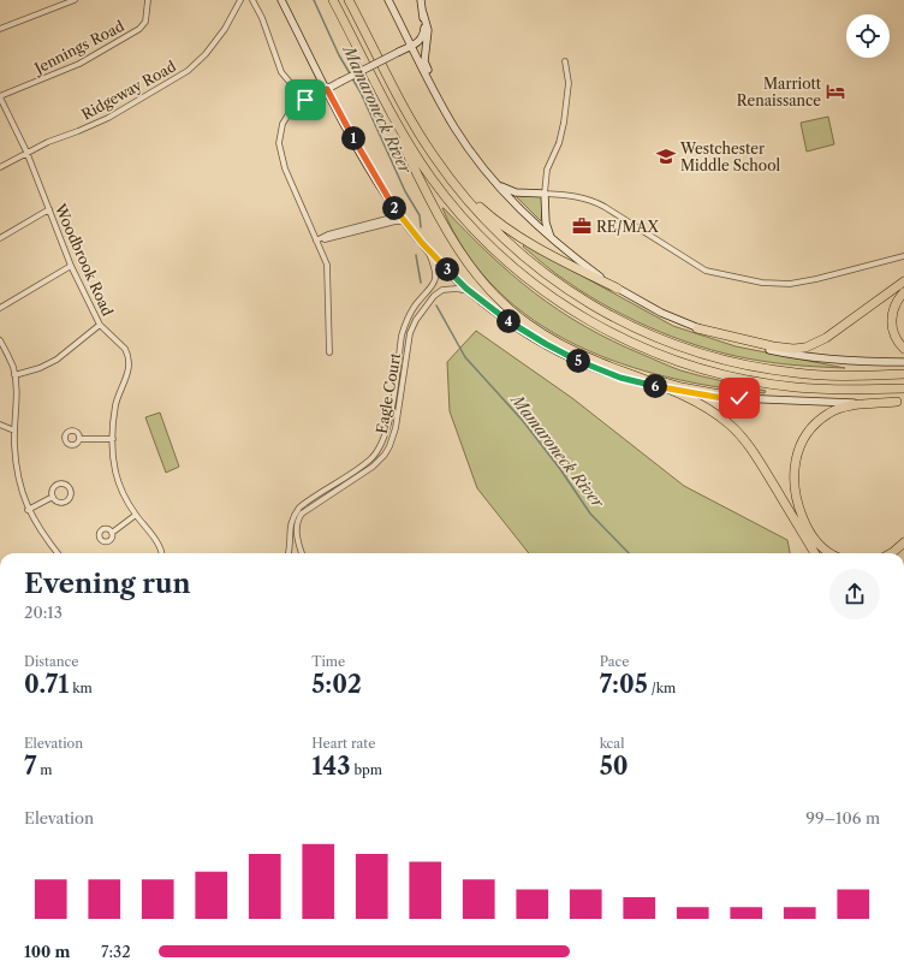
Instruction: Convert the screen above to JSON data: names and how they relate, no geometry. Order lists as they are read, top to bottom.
{
  "streets": {
    "street": [
      "Jennings Road",
      "Ridgeway Road",
      "Woodbrook Road",
      "Eagle Court"
    ]
  },
  "crossings": [
    ["Jennings Road", "Woodbrook Road"],
    ["Ridgeway Road", "Woodbrook Road"]
  ],
  "water": ["Mamaroneck River"],
  "places": {
    "hotel": ["Marriott Renaissance"],
    "school or university": ["Westchester Middle School"],
    "office": ["RE/MAX"]
  },
  "page": {
    "pins": [
      "1",
      "2",
      "3",
      "4",
      "5",
      "6"
    ],
    "heading": ["Evening run", "20:13"],
    "stats": [
      ["Distance", "0.71 km"],
      ["Time", "5:02"],
      ["Pace", "7:05 /km"],
      ["Elevation", "7 m"],
      ["Heart rate", "143 bpm"],
      ["kcal", "50"]
    ],
    "chart": ["Elevation", "99–106 m"],
    "list": [
      {
        "name": "100 m",
        "note": "7:32"
      }
    ]
  }
}
